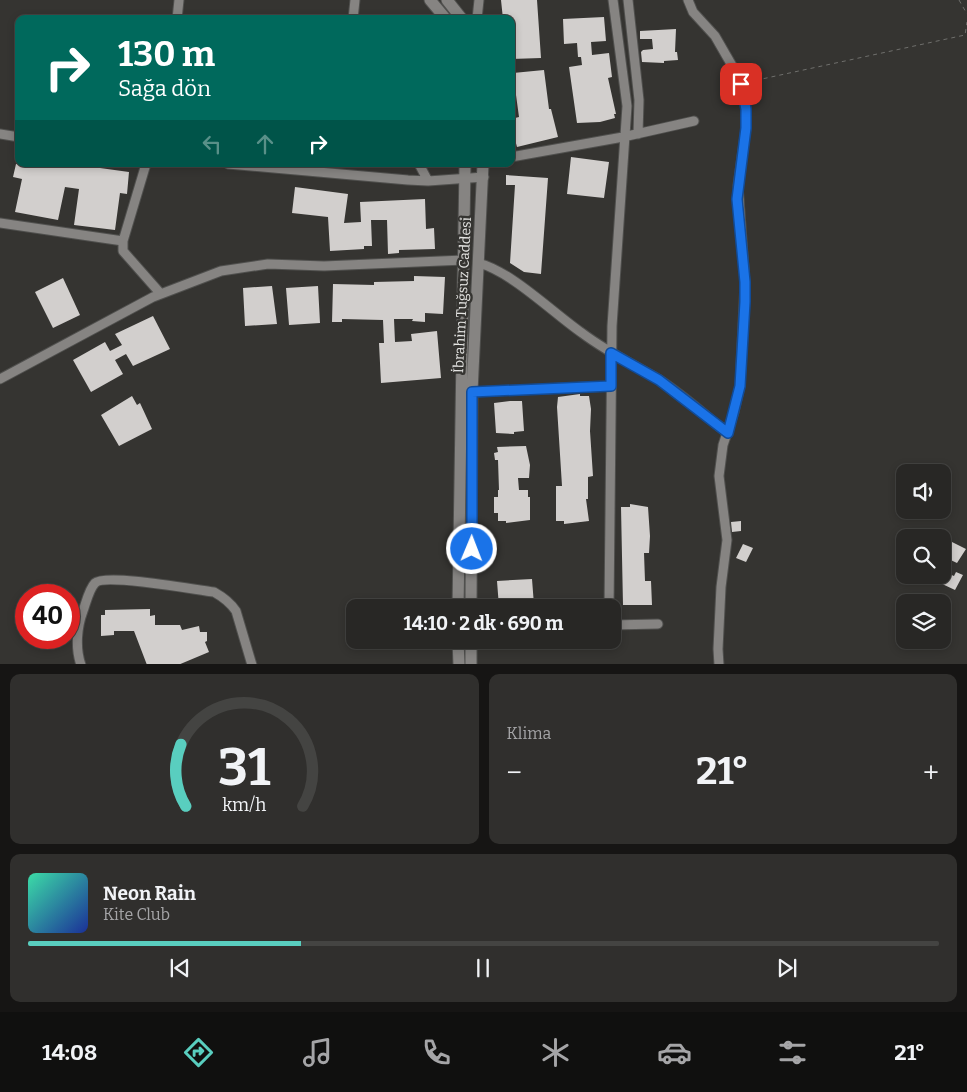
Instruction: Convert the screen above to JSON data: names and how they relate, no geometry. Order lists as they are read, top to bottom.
{
  "streets": {
    "street": ["İbrahim Tuğsuz Caddesi"]
  },
  "page": {
    "turn": ["130 m", "Sağa dön"],
    "limit": "40",
    "trip": "14:10 · 2 dk · 690 m",
    "tile": "Klima",
    "heat": ["−", "21°", "+"],
    "song": ["Neon Rain", "Kite Club"],
    "tabs": ["14:08", "21°"],
    "gauge": ["31", "km/h"]
  }
}
